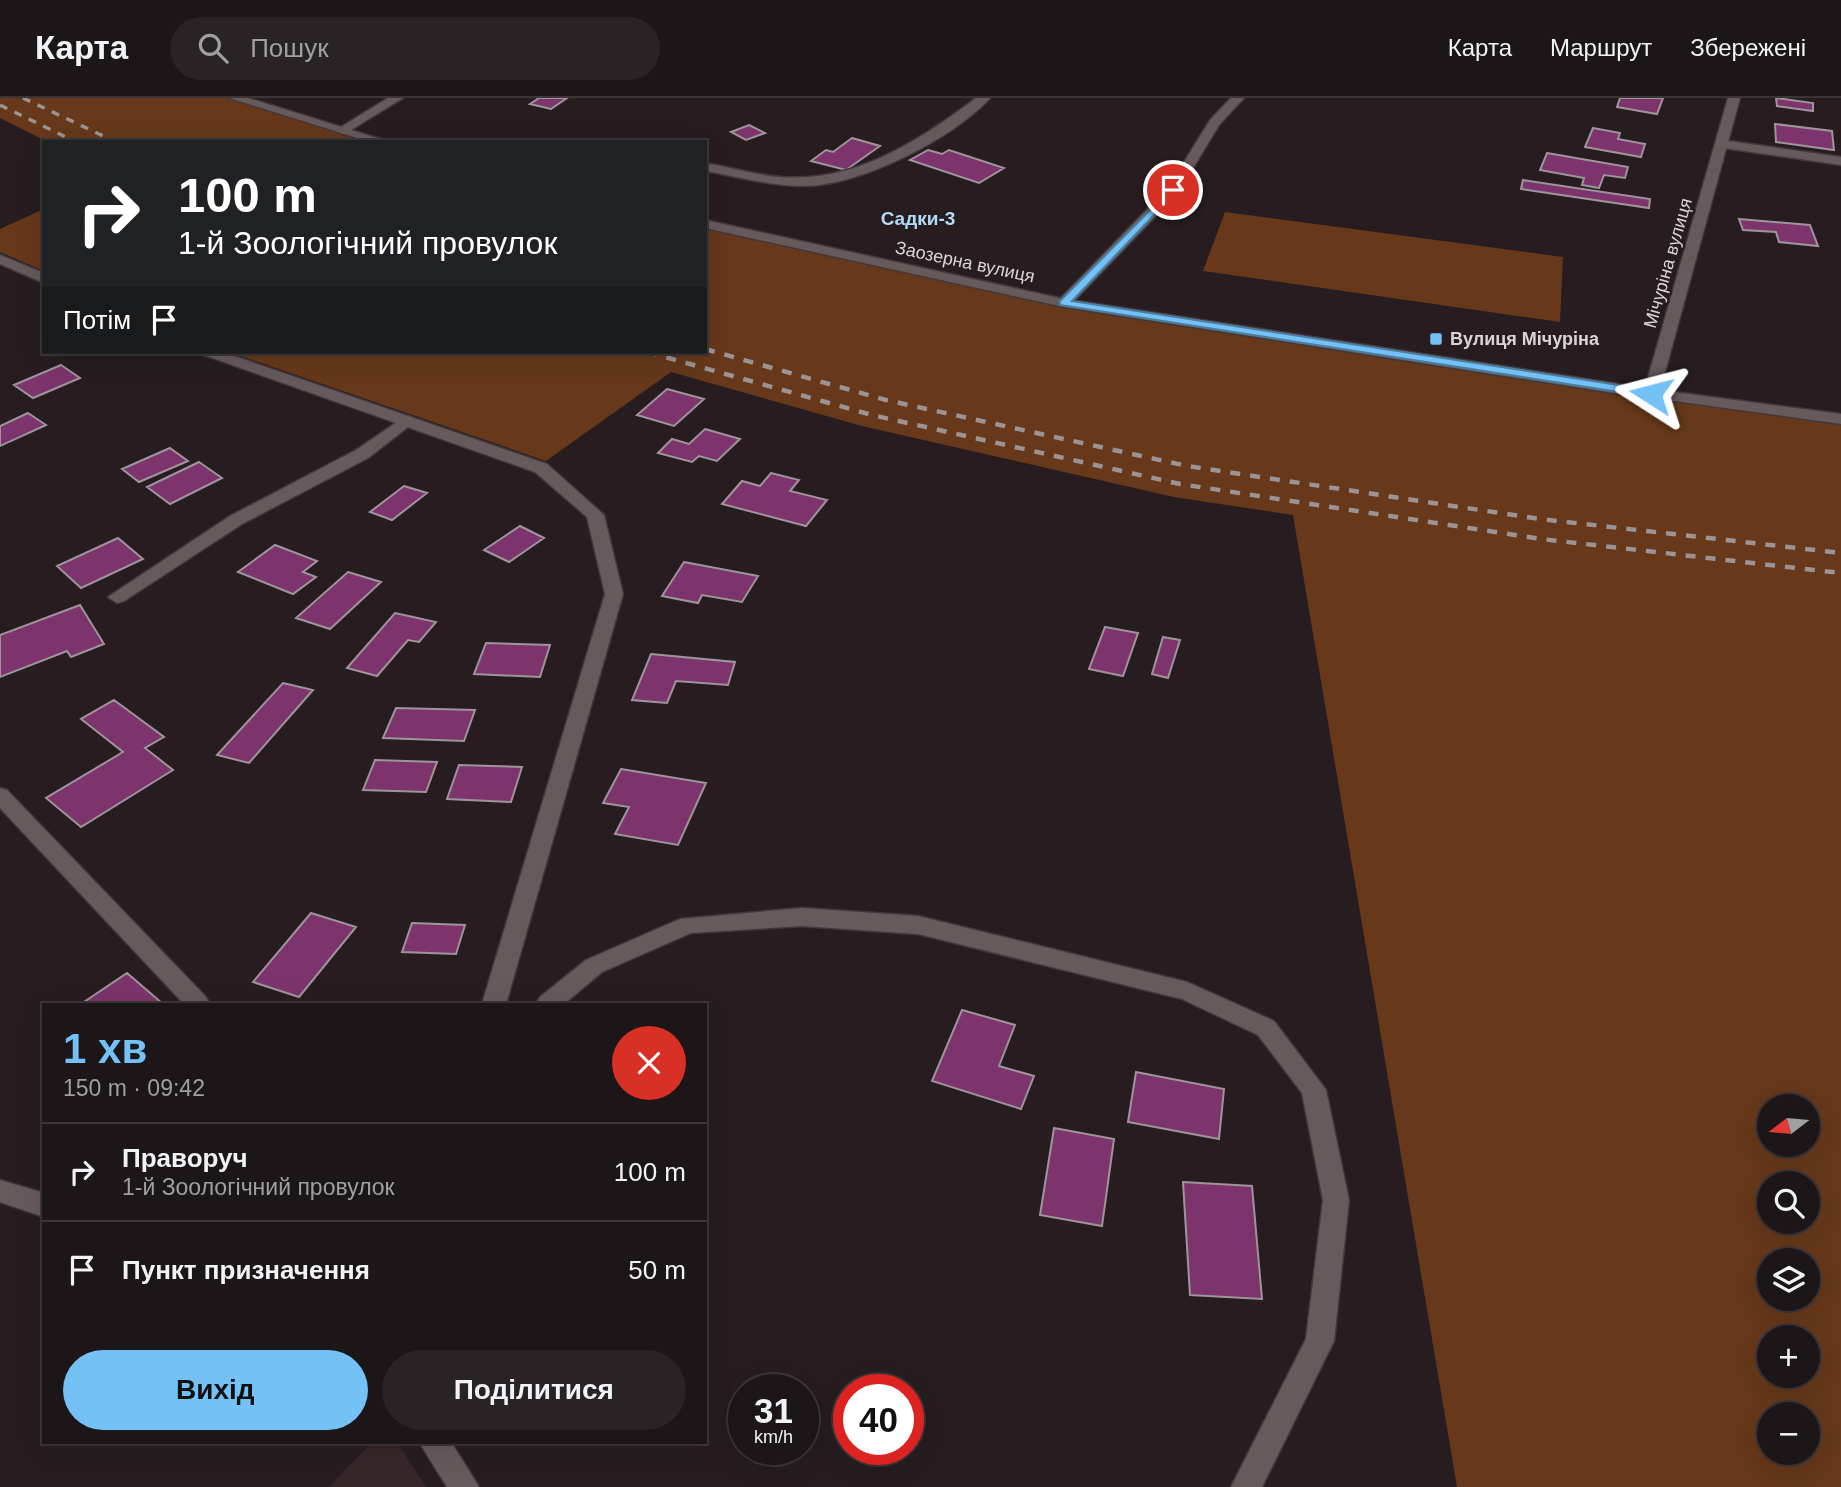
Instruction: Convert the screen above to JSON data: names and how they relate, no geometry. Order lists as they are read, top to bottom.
{
  "streets": {
    "street": ["Заозерна вулиця", "Мічуріна вулиця"]
  },
  "crossings": [
    ["Заозерна вулиця", "Мічуріна вулиця"]
  ],
  "districts": ["Садки-3"],
  "places": {
    "transit": ["Вулиця Мічуріна"]
  },
  "north": "left",
  "page": {
    "header": "Карта",
    "search": "Пошук",
    "nav": ["Карта", "Маршрут", "Збережені"],
    "turn": ["100 m", "1-й Зоологічний провулок"],
    "then": "Потім",
    "heading": ["1 хв", "150 m · 09:42"],
    "map_buttons": ["+", "−"],
    "list": [
      {
        "name": "Праворуч",
        "note": "1-й Зоологічний провулок",
        "value": "100 m"
      },
      {
        "name": "Пункт призначення",
        "value": "50 m"
      }
    ],
    "buttons": ["Вихід", "Поділитися"],
    "speed": "31 km/h",
    "limit": "40"
  }
}
